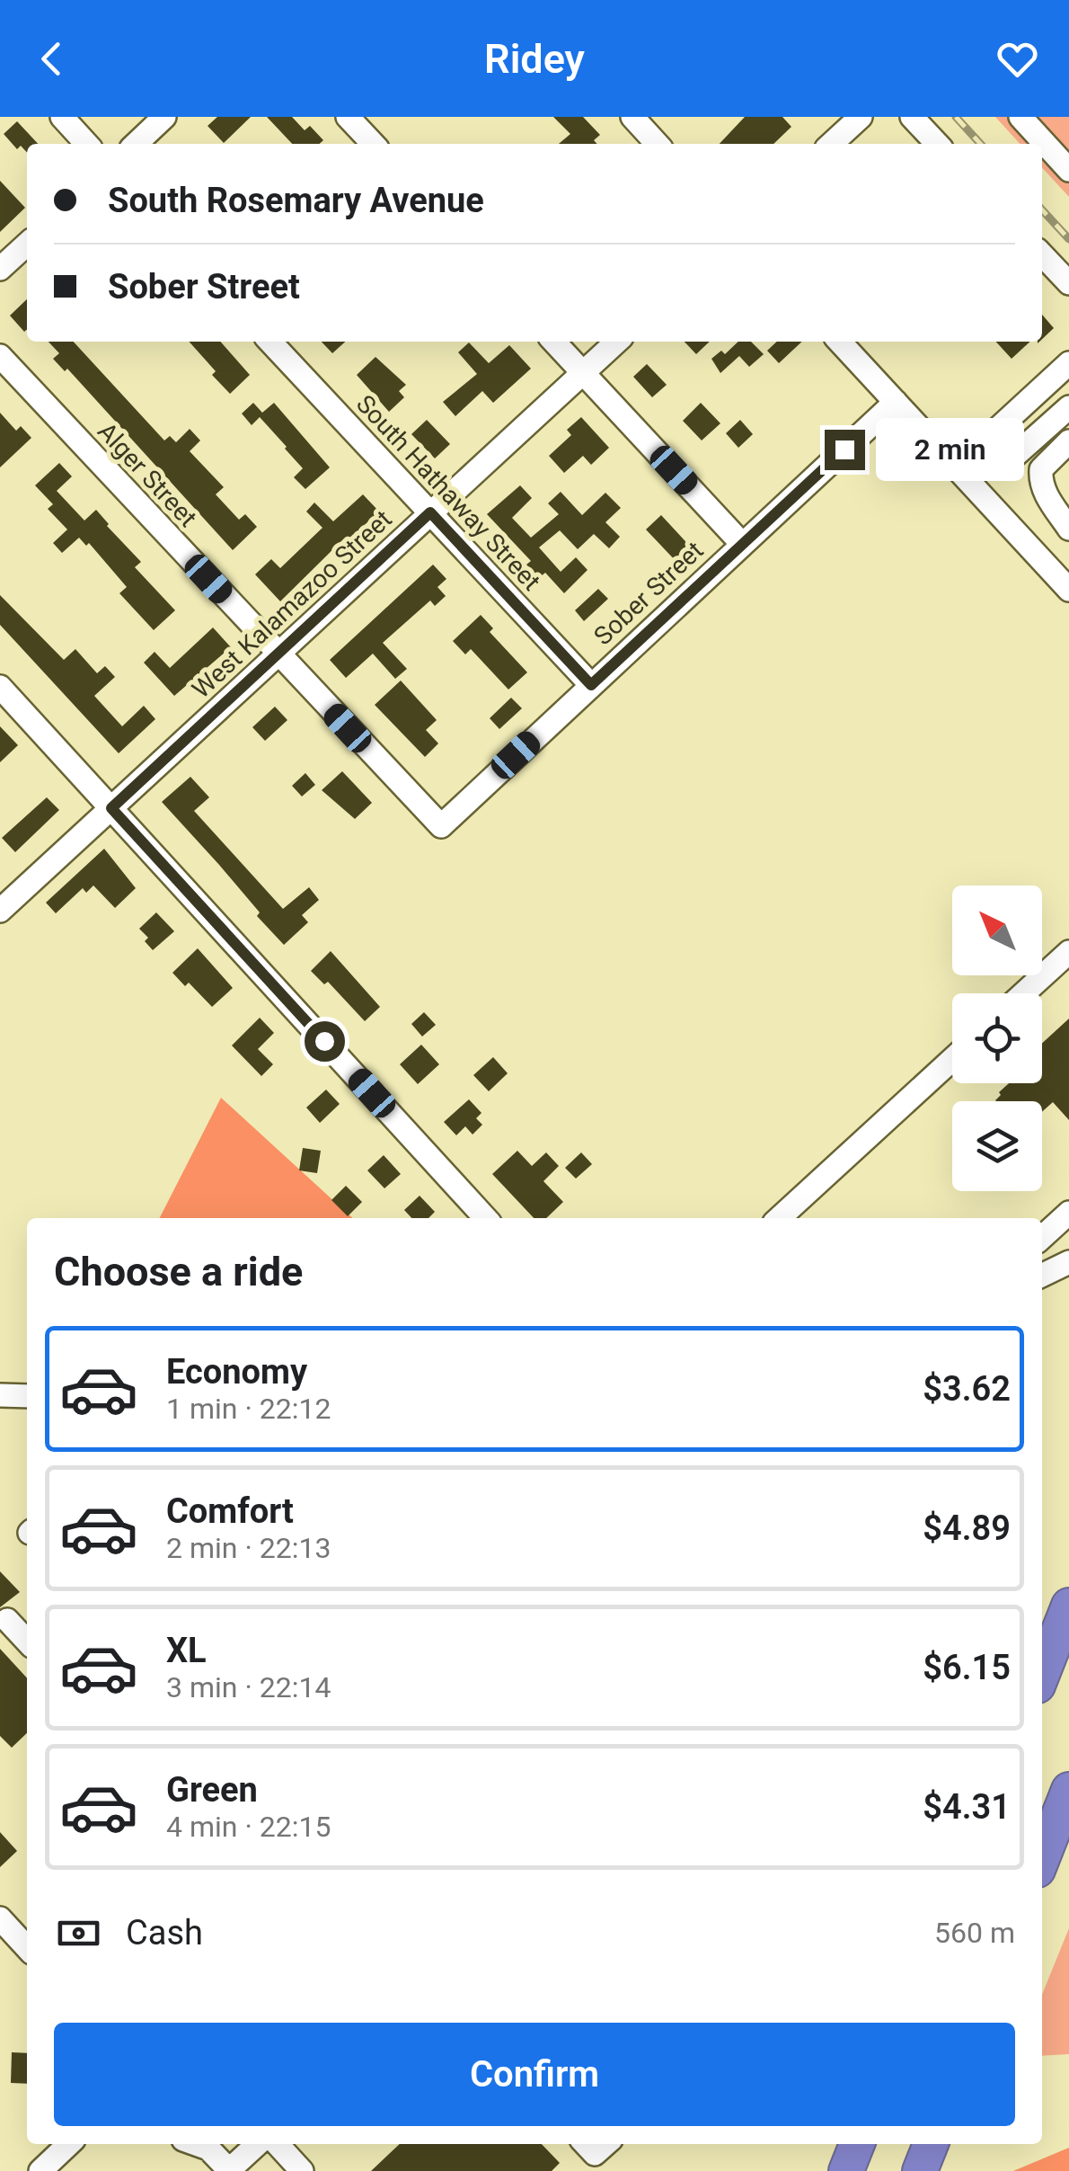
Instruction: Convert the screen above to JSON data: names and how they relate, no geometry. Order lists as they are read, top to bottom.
{
  "streets": {
    "street": [
      "Alger Street",
      "South Hathaway Street",
      "Sober Street",
      "West Kalamazoo Street"
    ]
  },
  "crossings": [
    ["Alger Street", "Sober Street"],
    ["Alger Street", "West Kalamazoo Street"],
    ["South Hathaway Street", "Sober Street"],
    ["South Hathaway Street", "West Kalamazoo Street"]
  ],
  "north": "top left",
  "page": {
    "header": "Ridey",
    "banner": ["South Rosemary Avenue", "Sober Street"],
    "bubble": "2 min",
    "heading": "Choose a ride",
    "list": [
      {
        "name": "Economy",
        "note": "1 min · 22:12",
        "value": "$3.62"
      },
      {
        "name": "Comfort",
        "note": "2 min · 22:13",
        "value": "$4.89"
      },
      {
        "name": "XL",
        "note": "3 min · 22:14",
        "value": "$6.15"
      },
      {
        "name": "Green",
        "note": "4 min · 22:15",
        "value": "$4.31"
      }
    ],
    "pay": ["Cash", "560 m"],
    "buttons": "Confirm"
  }
}
